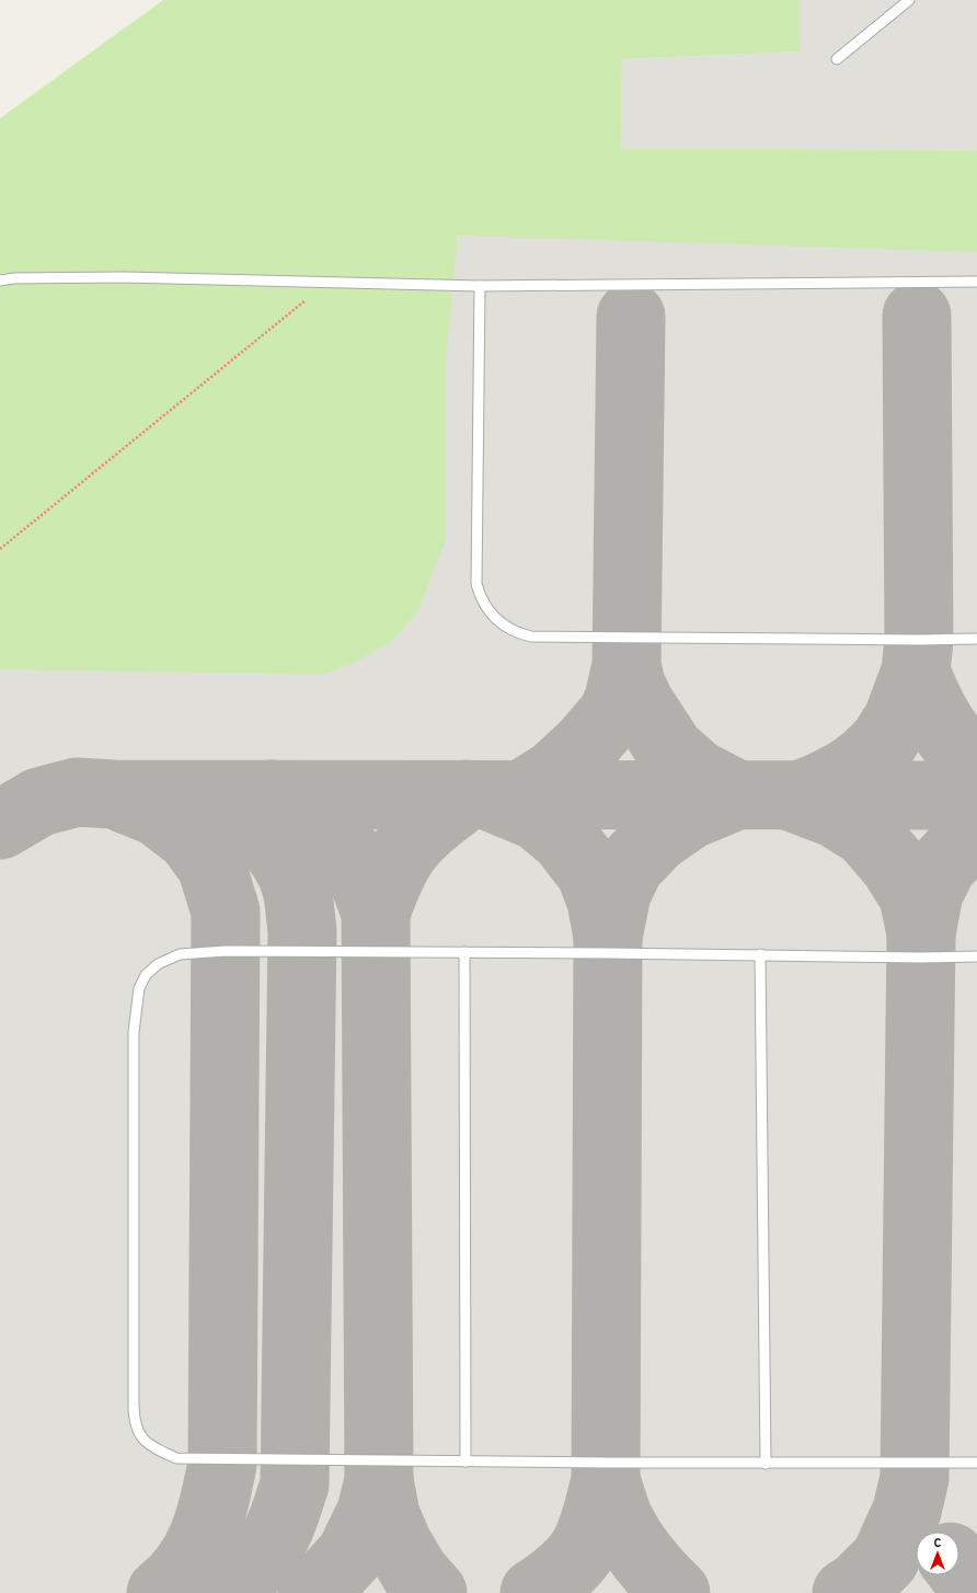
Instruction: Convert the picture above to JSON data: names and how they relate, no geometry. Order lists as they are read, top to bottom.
{
  "north": "top"
}
